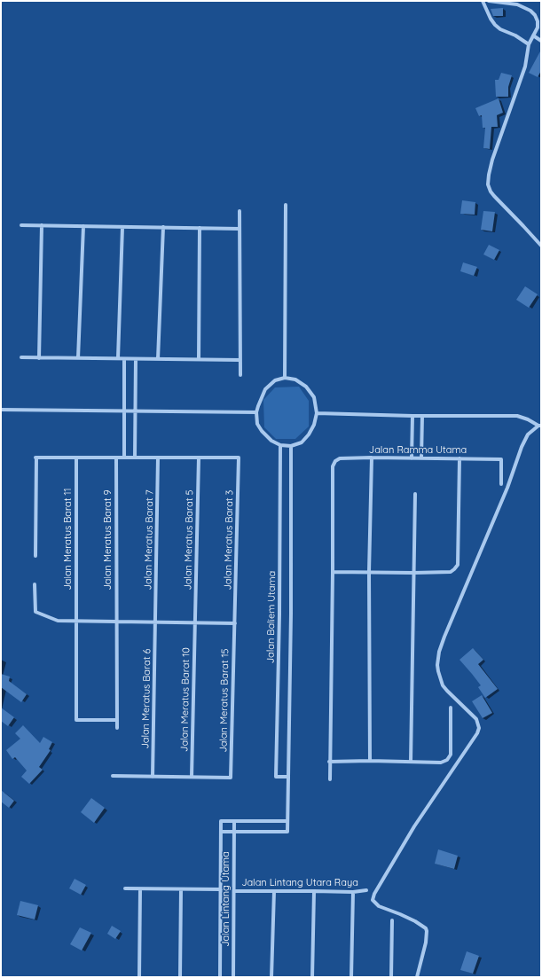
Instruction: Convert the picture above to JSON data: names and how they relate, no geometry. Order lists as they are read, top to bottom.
{
  "streets": {
    "street": [
      "Jalan Ramma Utama",
      "Jalan Meratus Barat 11",
      "Jalan Meratus Barat 9",
      "Jalan Meratus Barat 7",
      "Jalan Meratus Barat 5",
      "Jalan Meratus Barat 3",
      "Jalan Baliem Utama",
      "Jalan Meratus Barat 6",
      "Jalan Meratus Barat 10",
      "Jalan Meratus Barat 15",
      "Jalan Lintang Utara Raya",
      "Jalan Lintang Utama"
    ]
  },
  "crossings": [
    ["Jalan Meratus Barat 11", "Jalan Meratus Barat 9"],
    ["Jalan Meratus Barat 7", "Jalan Meratus Barat 6"],
    ["Jalan Meratus Barat 5", "Jalan Meratus Barat 3"],
    ["Jalan Meratus Barat 5", "Jalan Meratus Barat 10"],
    ["Jalan Meratus Barat 3", "Jalan Meratus Barat 15"],
    ["Jalan Baliem Utama", "Jalan Lintang Utama"],
    ["Jalan Meratus Barat 10", "Jalan Meratus Barat 15"],
    ["Jalan Lintang Utara Raya", "Jalan Lintang Utama"]
  ]
}
